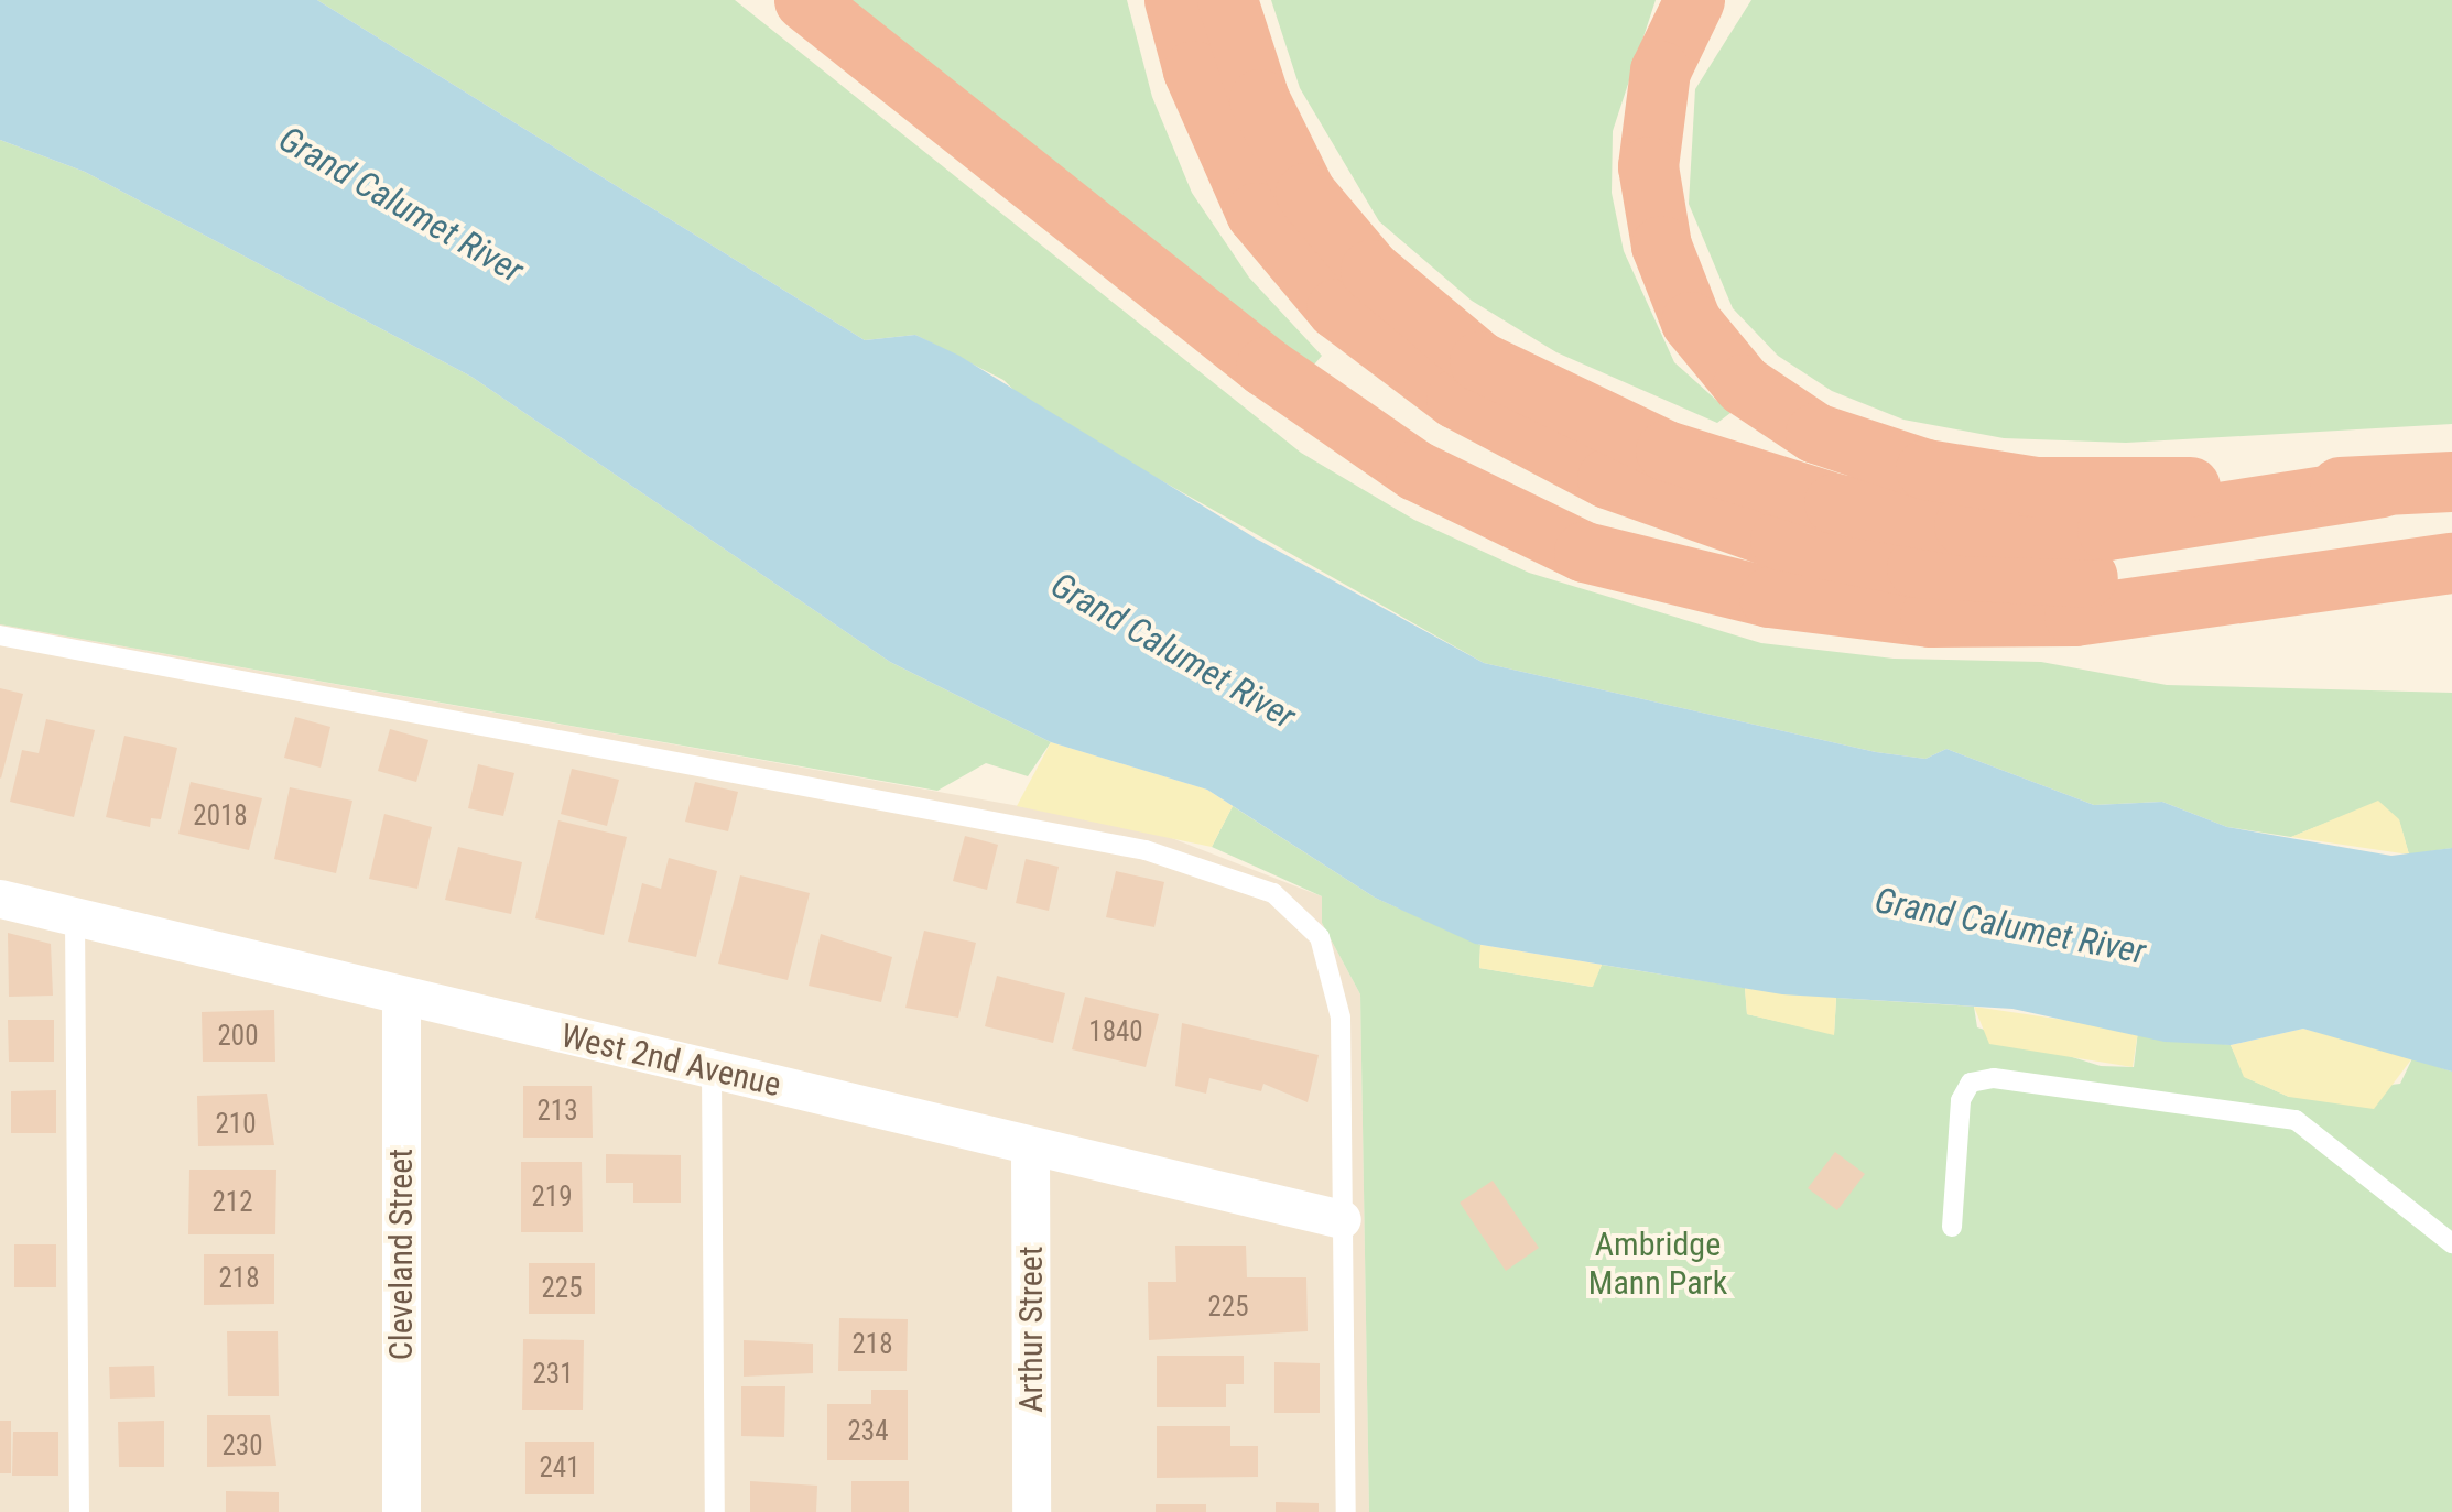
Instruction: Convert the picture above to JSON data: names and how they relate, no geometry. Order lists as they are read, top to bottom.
{
  "streets": {
    "street": ["West 2nd Avenue", "Cleveland Street", "Arthur Street"]
  },
  "crossings": [
    ["West 2nd Avenue", "Cleveland Street"],
    ["West 2nd Avenue", "Arthur Street"]
  ],
  "water": ["Grand Calumet River"],
  "parks": ["Ambridge Mann Park"],
  "house_numbers": [
    "2018",
    "1840",
    "200",
    "213",
    "210",
    "219",
    "212",
    "218",
    "225",
    "225",
    "218",
    "231",
    "234",
    "230",
    "241"
  ]
}
